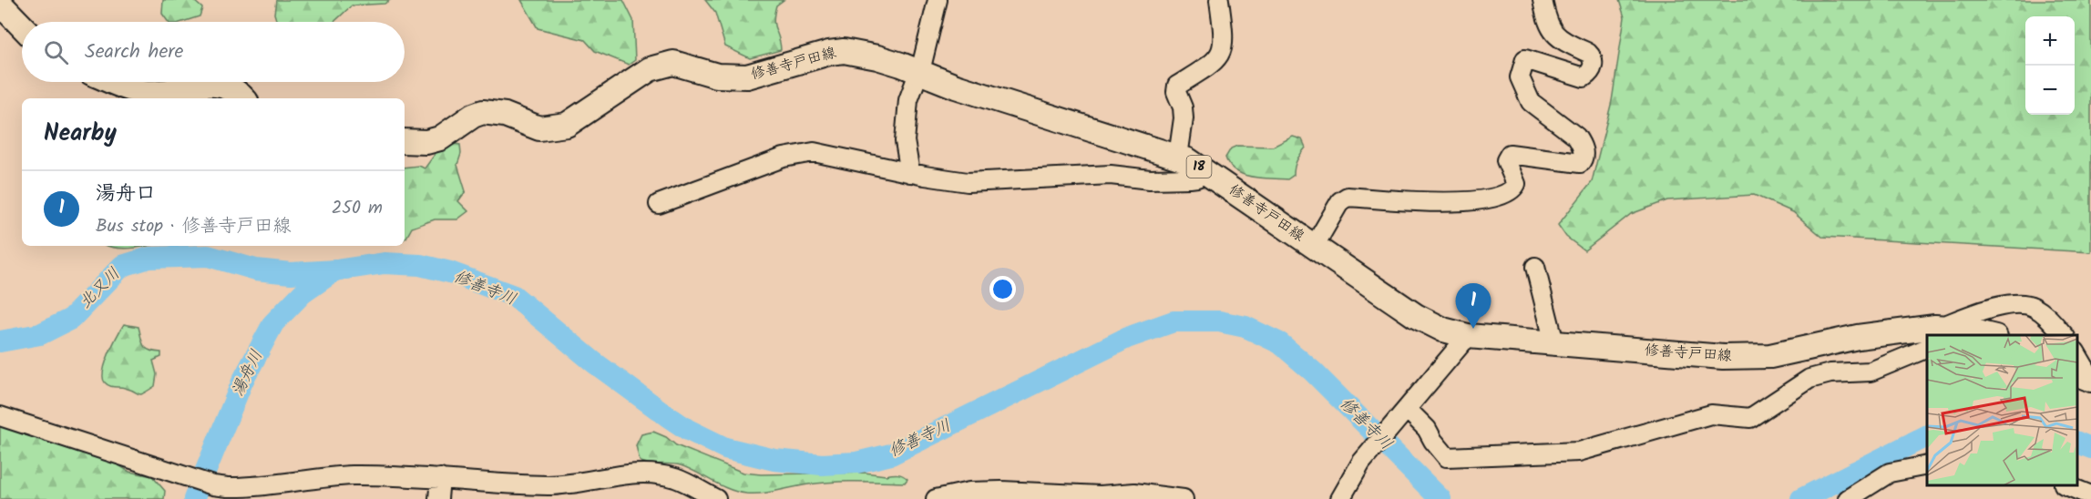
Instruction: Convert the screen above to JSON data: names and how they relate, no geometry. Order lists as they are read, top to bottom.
{
  "streets": {
    "main road": ["修善寺戸田線", "18"]
  },
  "water": ["北又川", "修善寺川", "湯舟川"],
  "page": {
    "map_buttons": ["+", "−"],
    "search": "Search here",
    "heading": "Nearby",
    "list": [
      {
        "mark": "1",
        "name": "湯舟口",
        "note": "Bus stop · 修善寺戸田線",
        "value": "250 m"
      }
    ],
    "pins": "1"
  }
}
